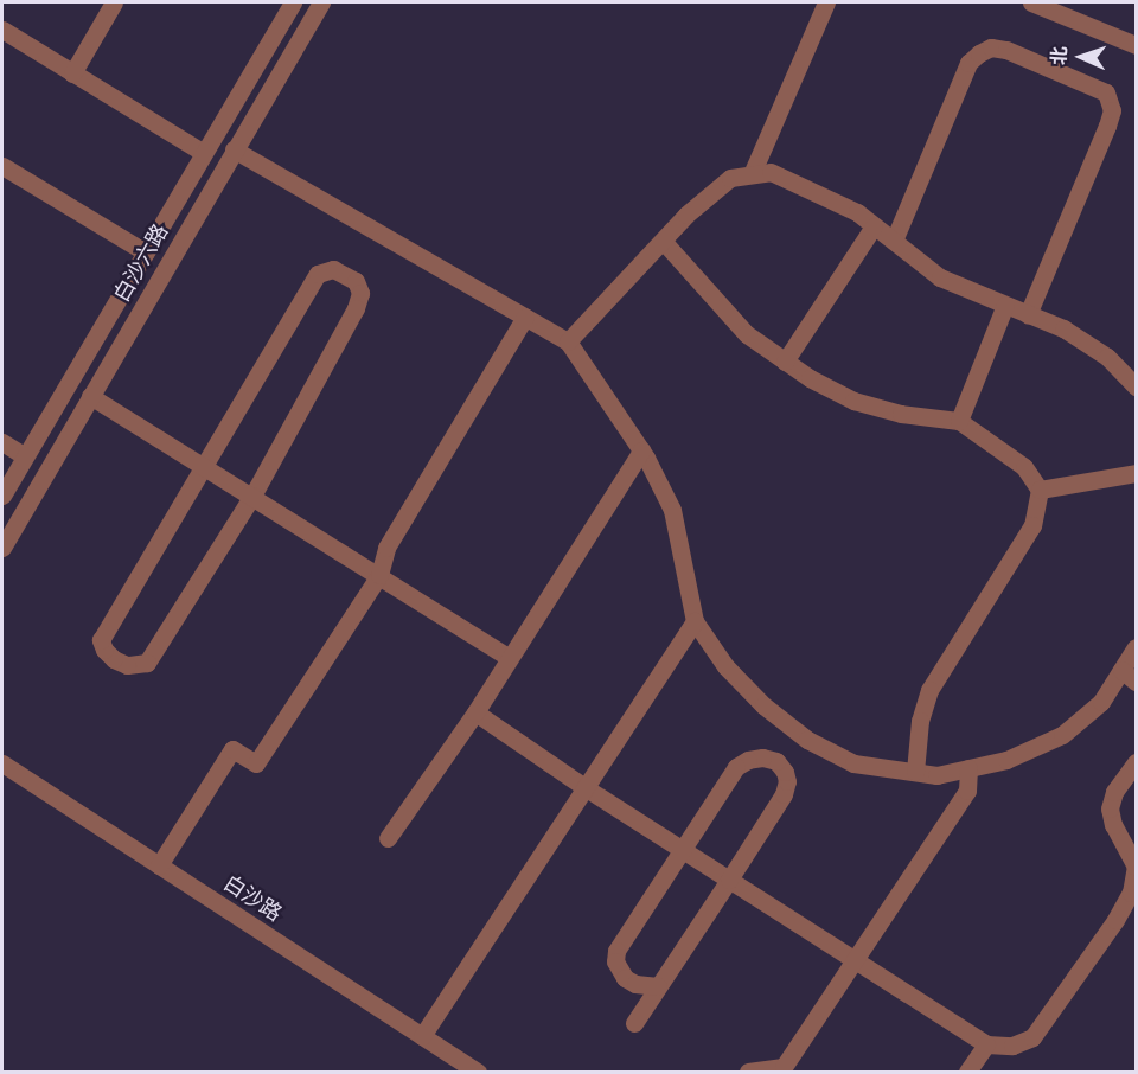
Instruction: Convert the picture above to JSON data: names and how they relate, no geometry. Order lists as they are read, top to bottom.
{
  "streets": {
    "street": ["白沙六路", "白沙路"]
  },
  "north": "left"
}
